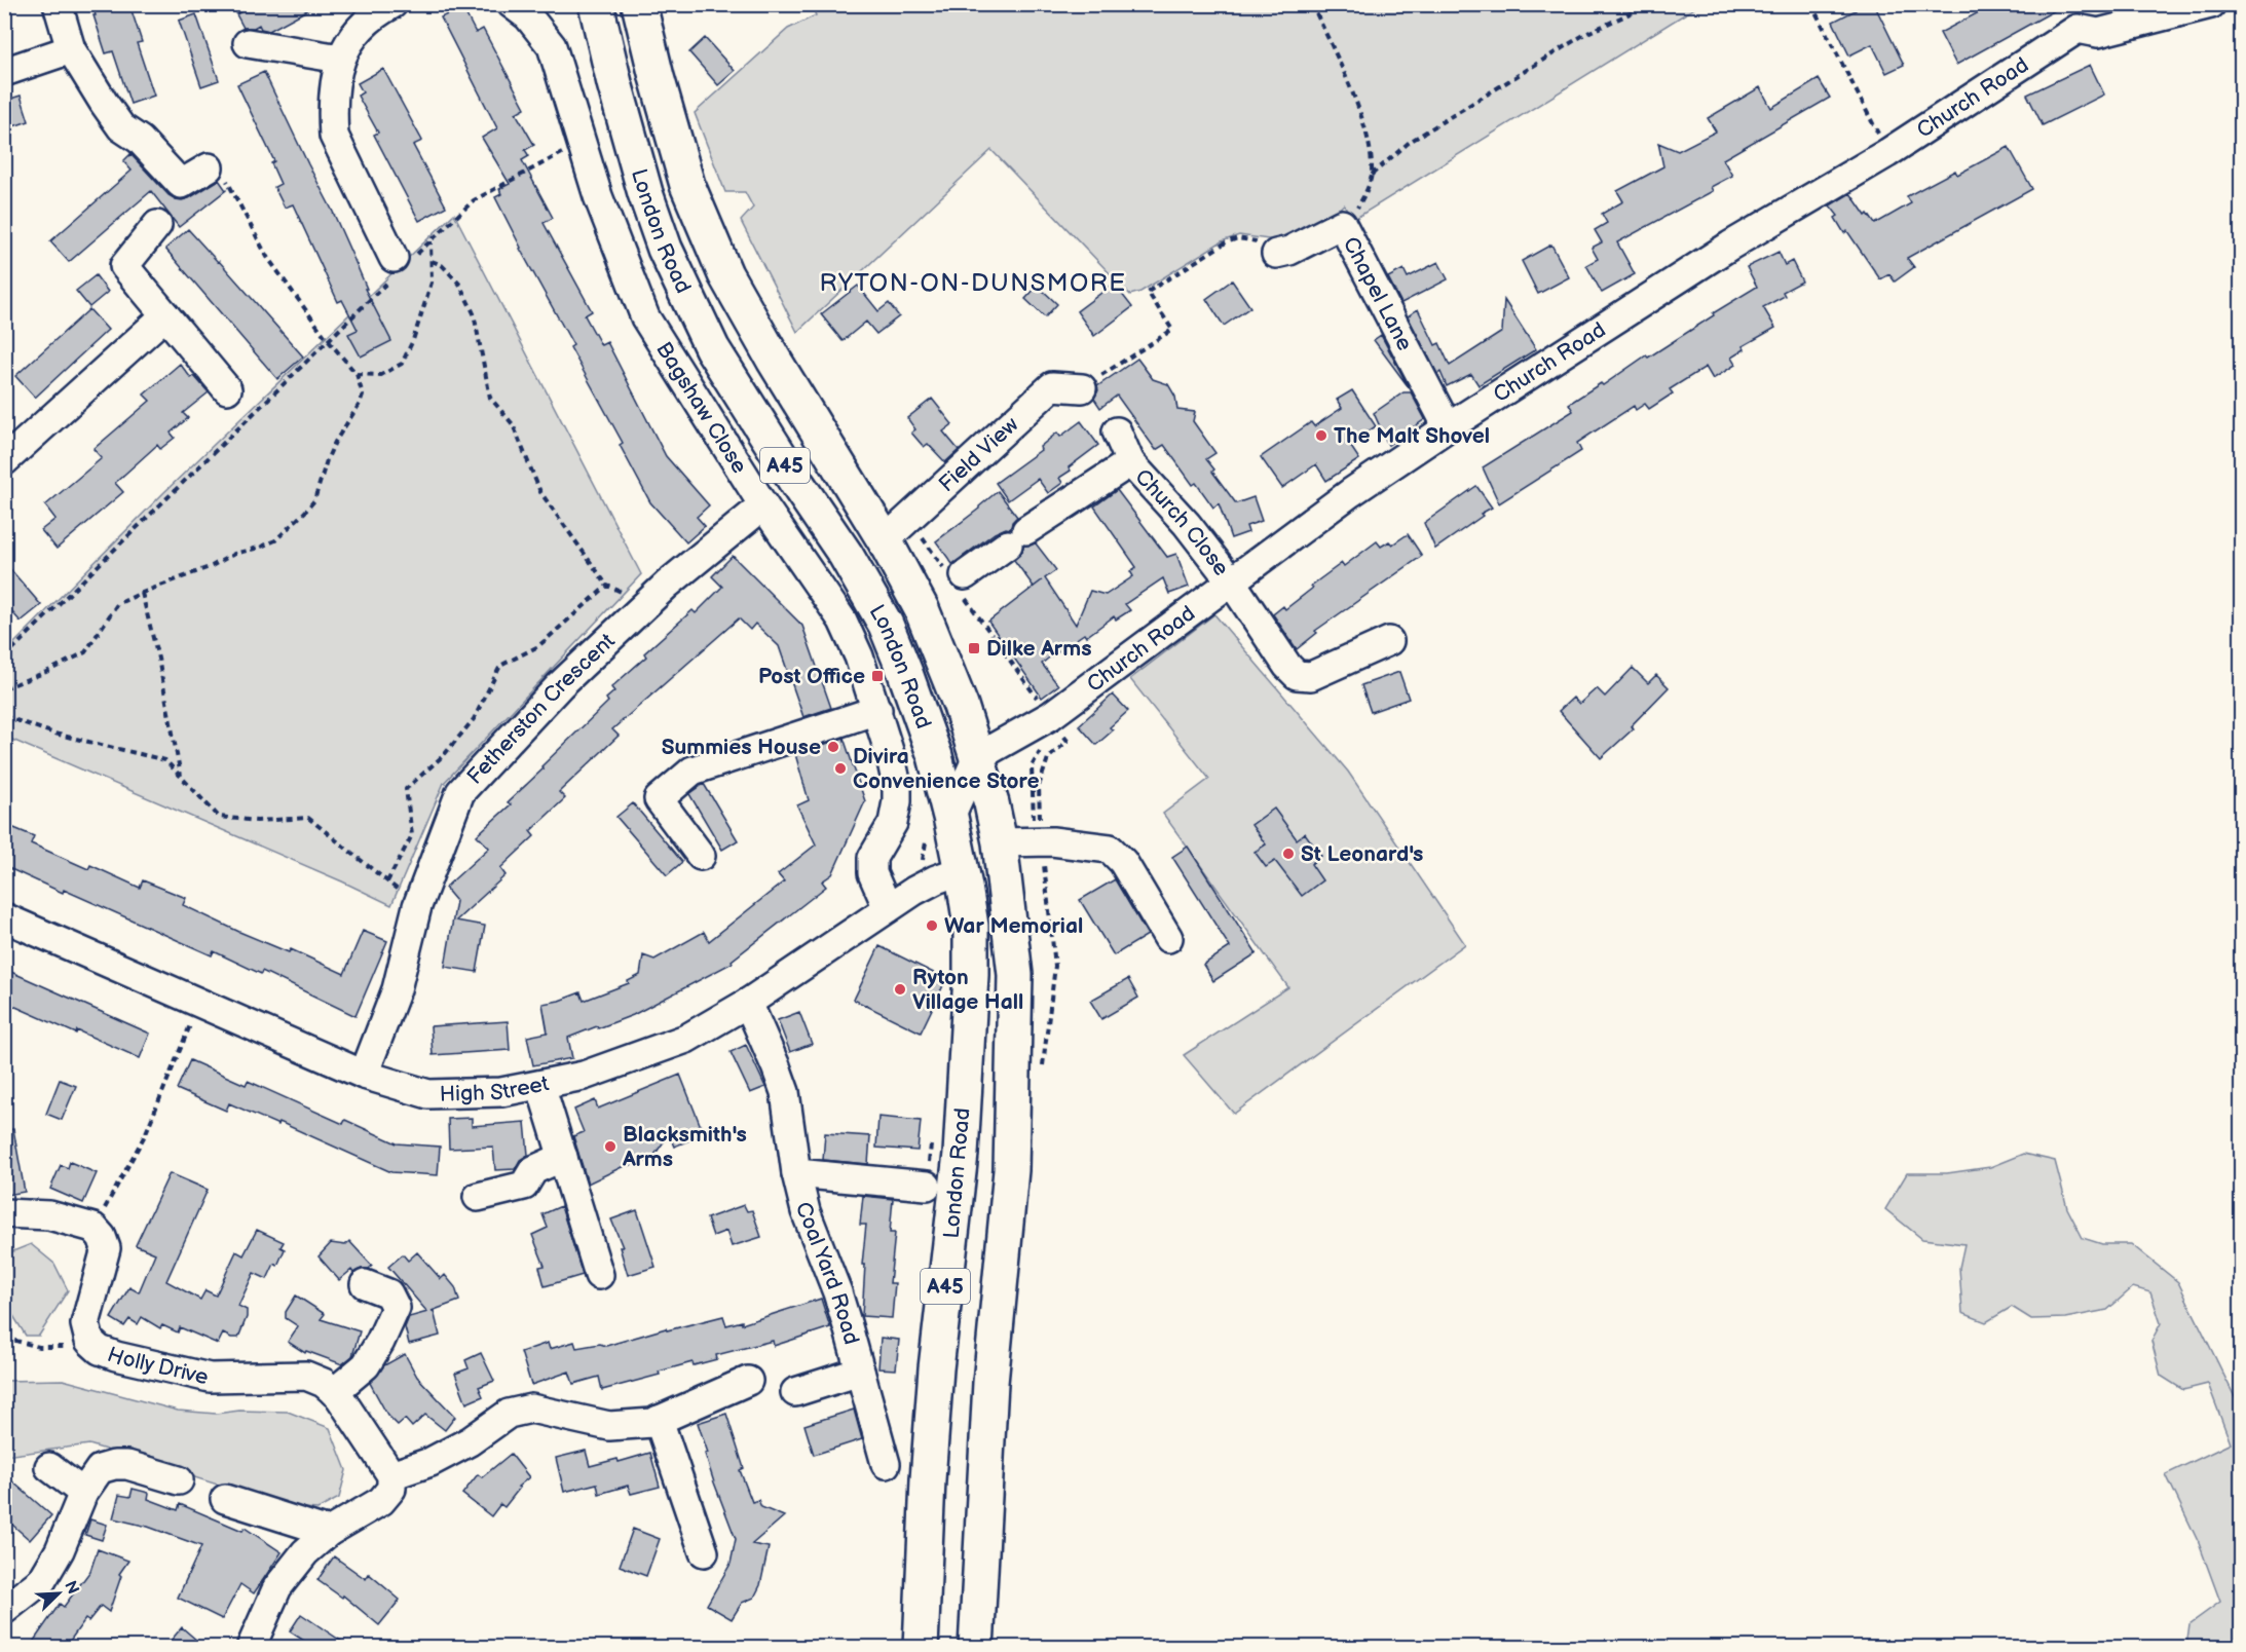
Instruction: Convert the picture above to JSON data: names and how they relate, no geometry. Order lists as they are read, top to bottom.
{
  "streets": {
    "highway": ["London Road", "A45"],
    "street": [
      "Church Road",
      "Chapel Lane",
      "Bagshaw Close",
      "Field View",
      "Church Close",
      "Fetherston Crescent",
      "High Street",
      "Coal Yard Road",
      "Holly Drive"
    ]
  },
  "crossings": [
    ["Church Road", "London Road"],
    ["Church Road", "Chapel Lane"],
    ["Church Road", "Church Close"],
    ["London Road", "Field View"],
    ["London Road", "High Street"],
    ["Bagshaw Close", "Fetherston Crescent"],
    ["Bagshaw Close", "High Street"],
    ["Fetherston Crescent", "High Street"],
    ["High Street", "Coal Yard Road"]
  ],
  "districts": ["RYTON-ON-DUNSMORE"],
  "places": {
    "other": [
      "The Malt Shovel",
      "Summies House",
      "Divira Convenience Store",
      "St Leonard's",
      "War Memorial",
      "Ryton Village Hall",
      "Blacksmith's Arms"
    ],
    "transit": ["Dilke Arms", "Post Office"]
  },
  "north": "top right"
}
